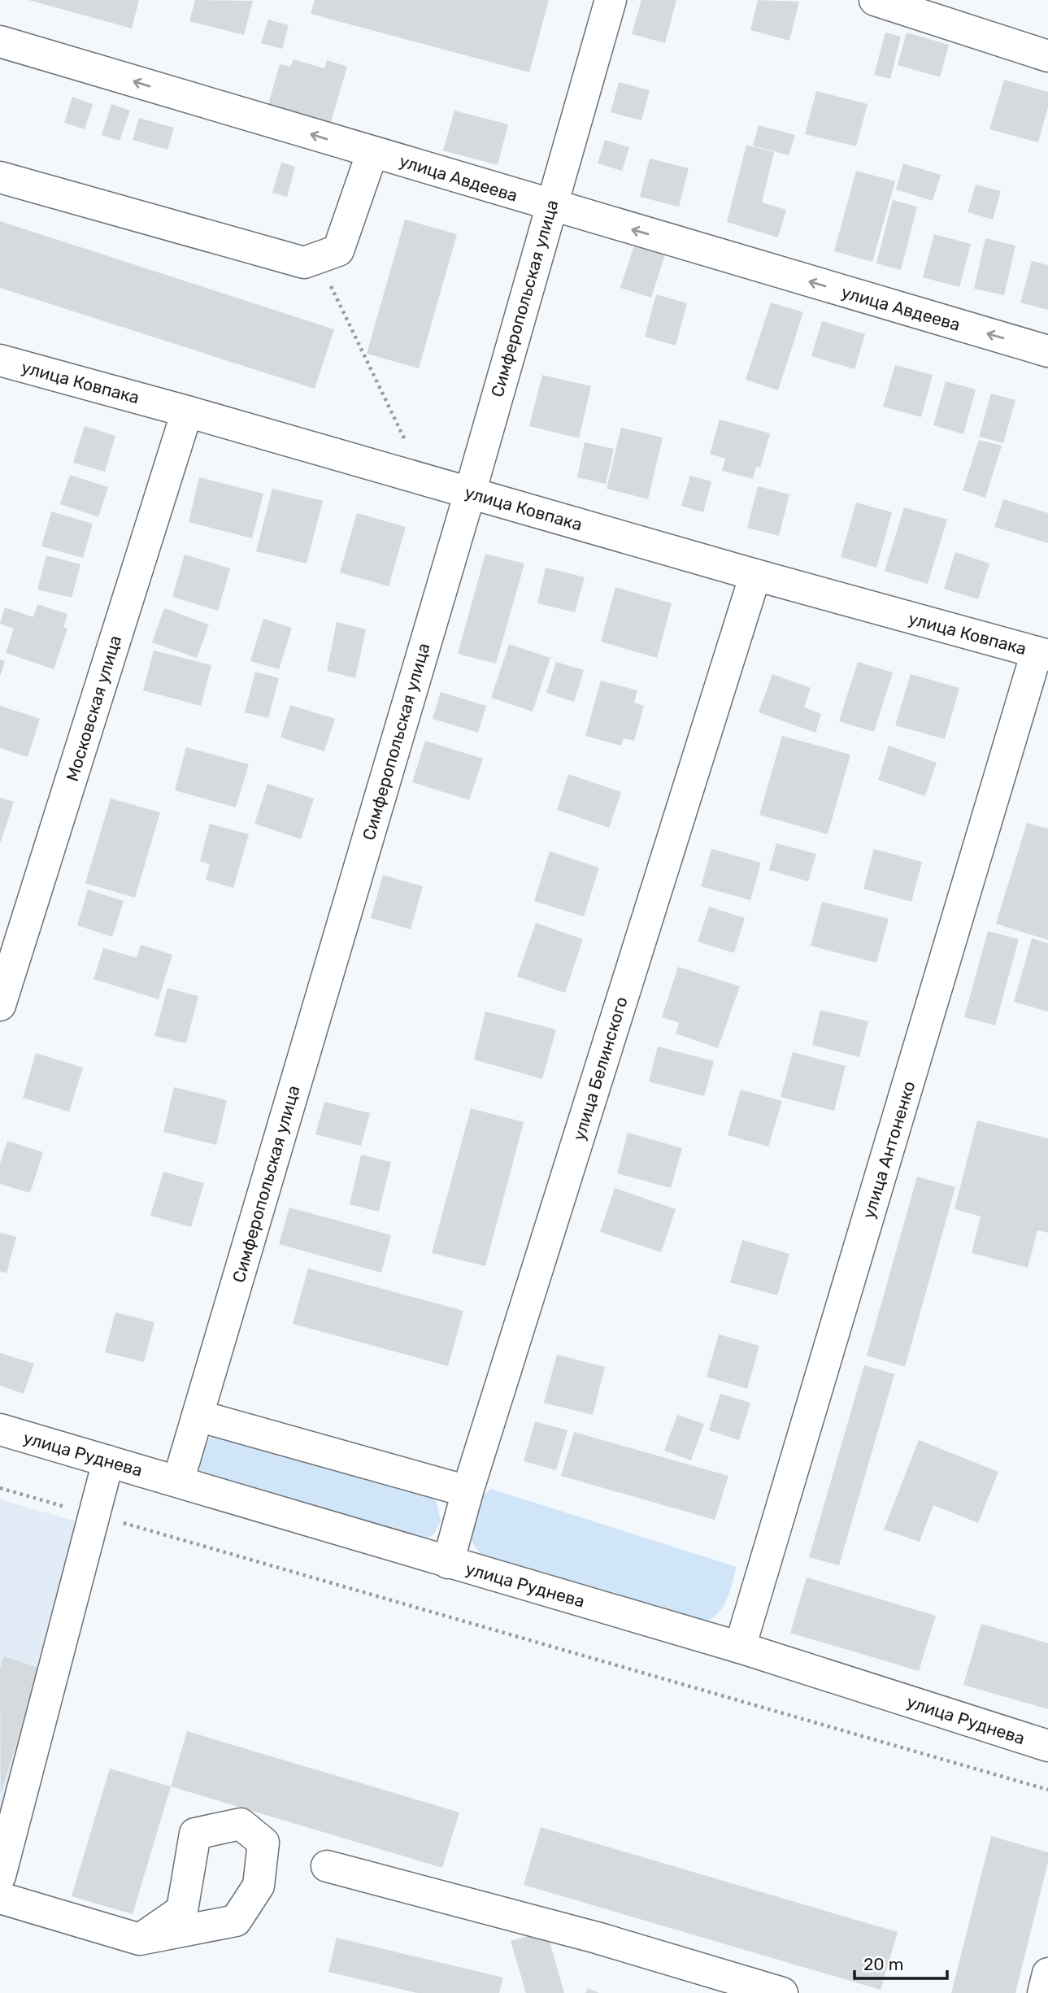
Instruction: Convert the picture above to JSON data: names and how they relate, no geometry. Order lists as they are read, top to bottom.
{
  "streets": {
    "street": [
      "улица Авдеева",
      "Симферопольская улица",
      "улица Ковпака",
      "Московская улица",
      "улица Белинского",
      "улица Антоненко",
      "улица Руднева"
    ]
  },
  "crossings": [
    ["улица Авдеева", "Симферопольская улица"],
    ["Симферопольская улица", "улица Ковпака"],
    ["Симферопольская улица", "улица Руднева"],
    ["улица Ковпака", "Московская улица"],
    ["улица Ковпака", "улица Белинского"],
    ["улица Ковпака", "улица Антоненко"],
    ["улица Белинского", "улица Руднева"],
    ["улица Антоненко", "улица Руднева"]
  ],
  "scale_bar": "20 m"
}
